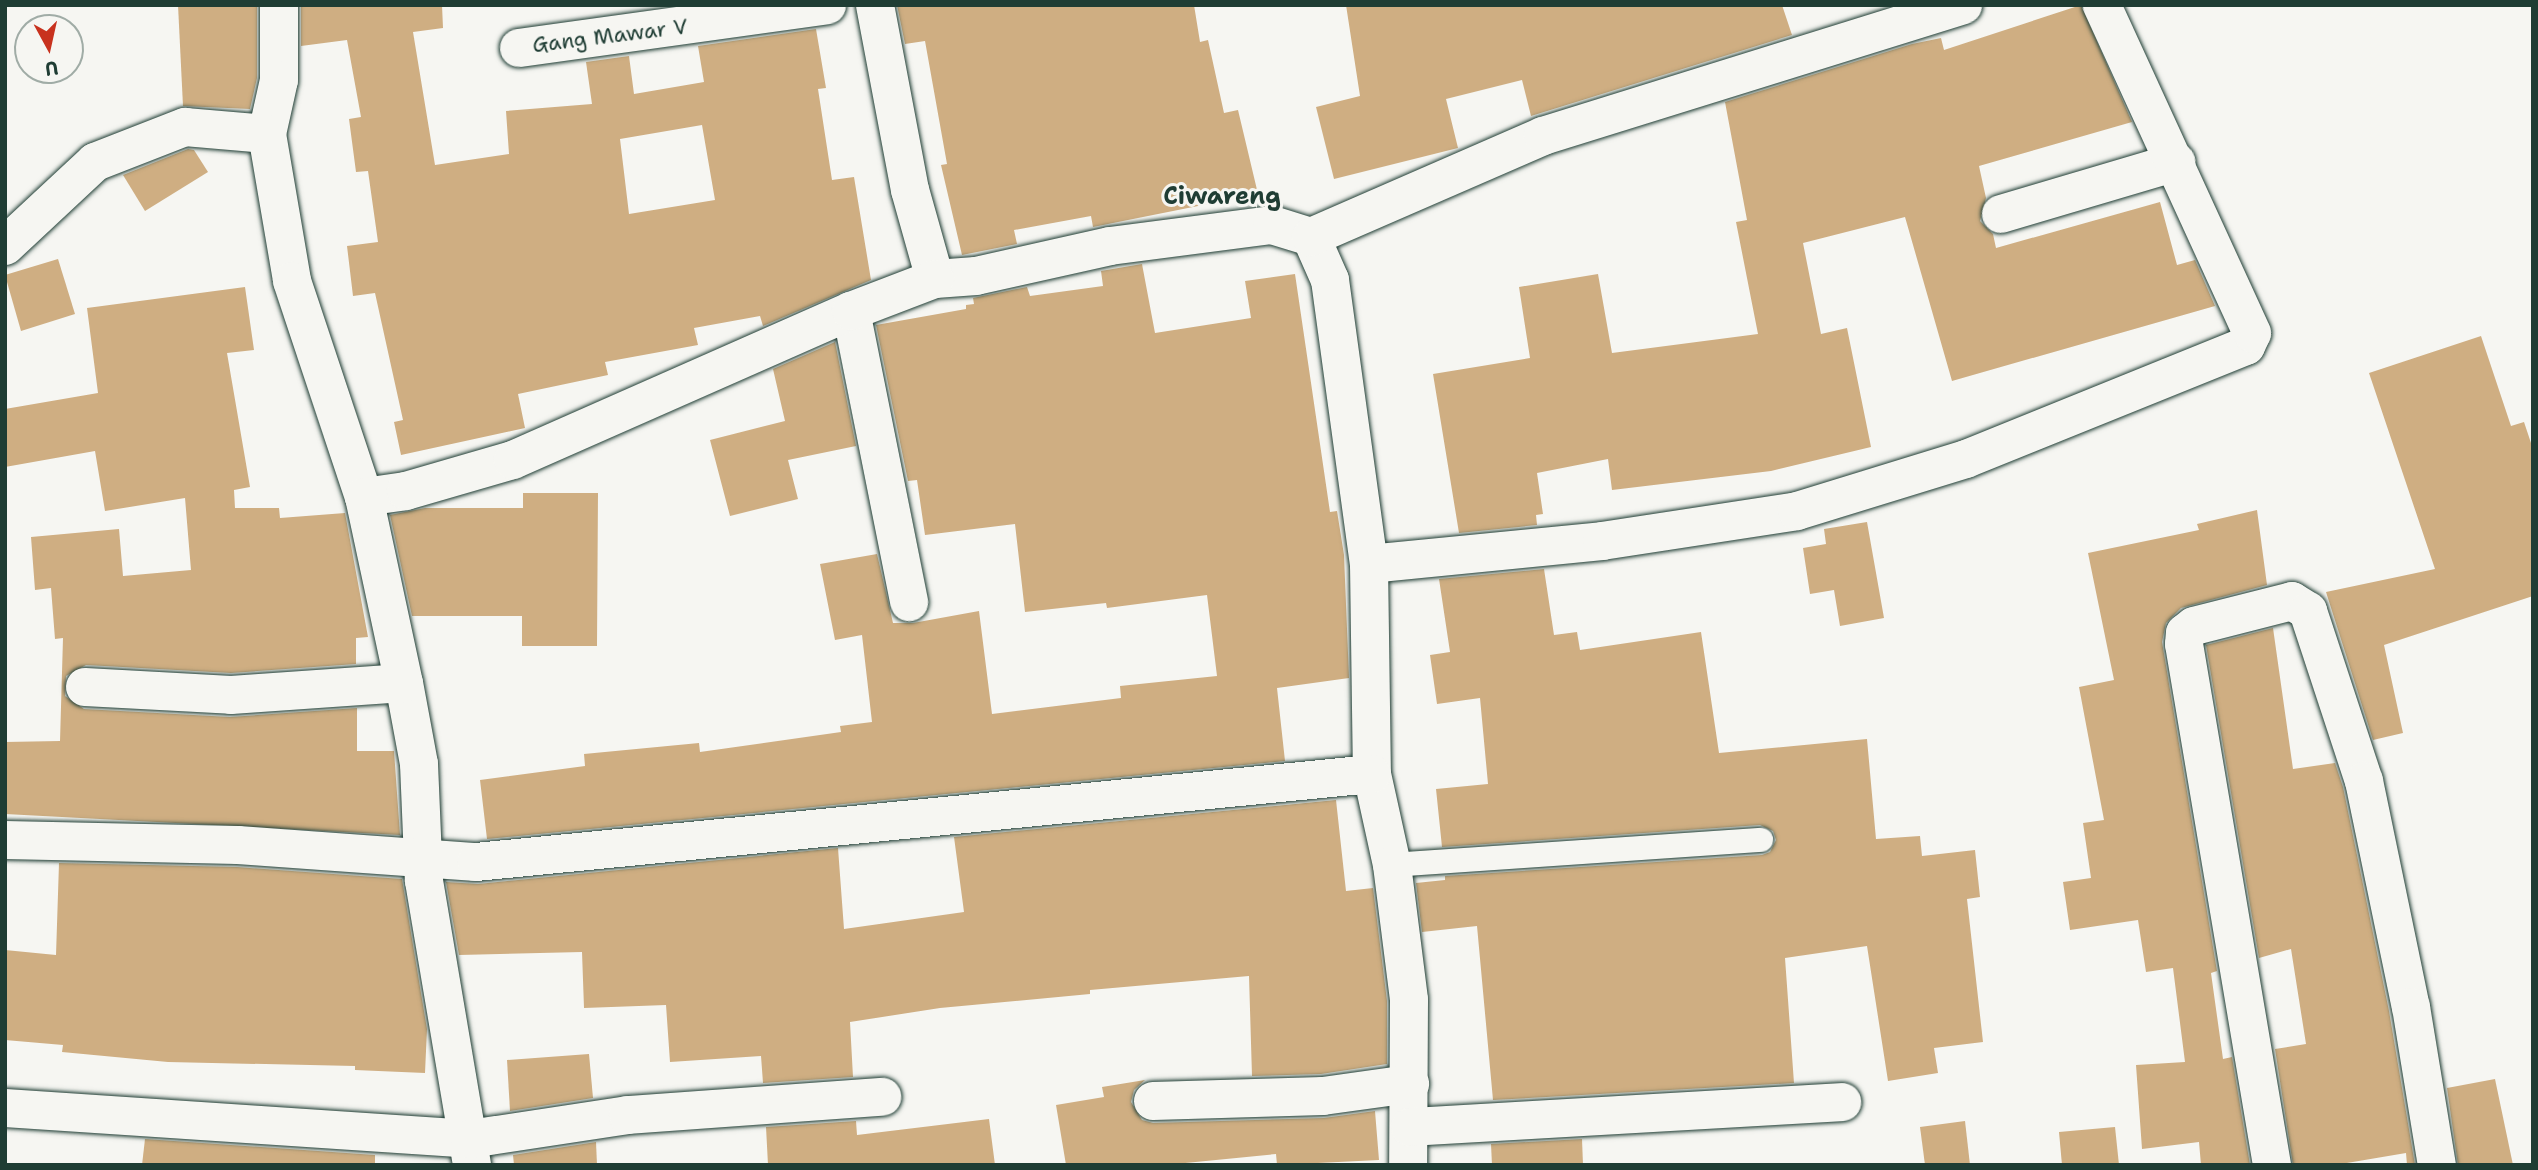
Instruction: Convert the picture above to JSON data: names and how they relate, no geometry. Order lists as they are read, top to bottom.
{
  "streets": {
    "street": ["Gang Mawar V"]
  },
  "districts": ["Ciwareng"],
  "north": "bottom"
}
